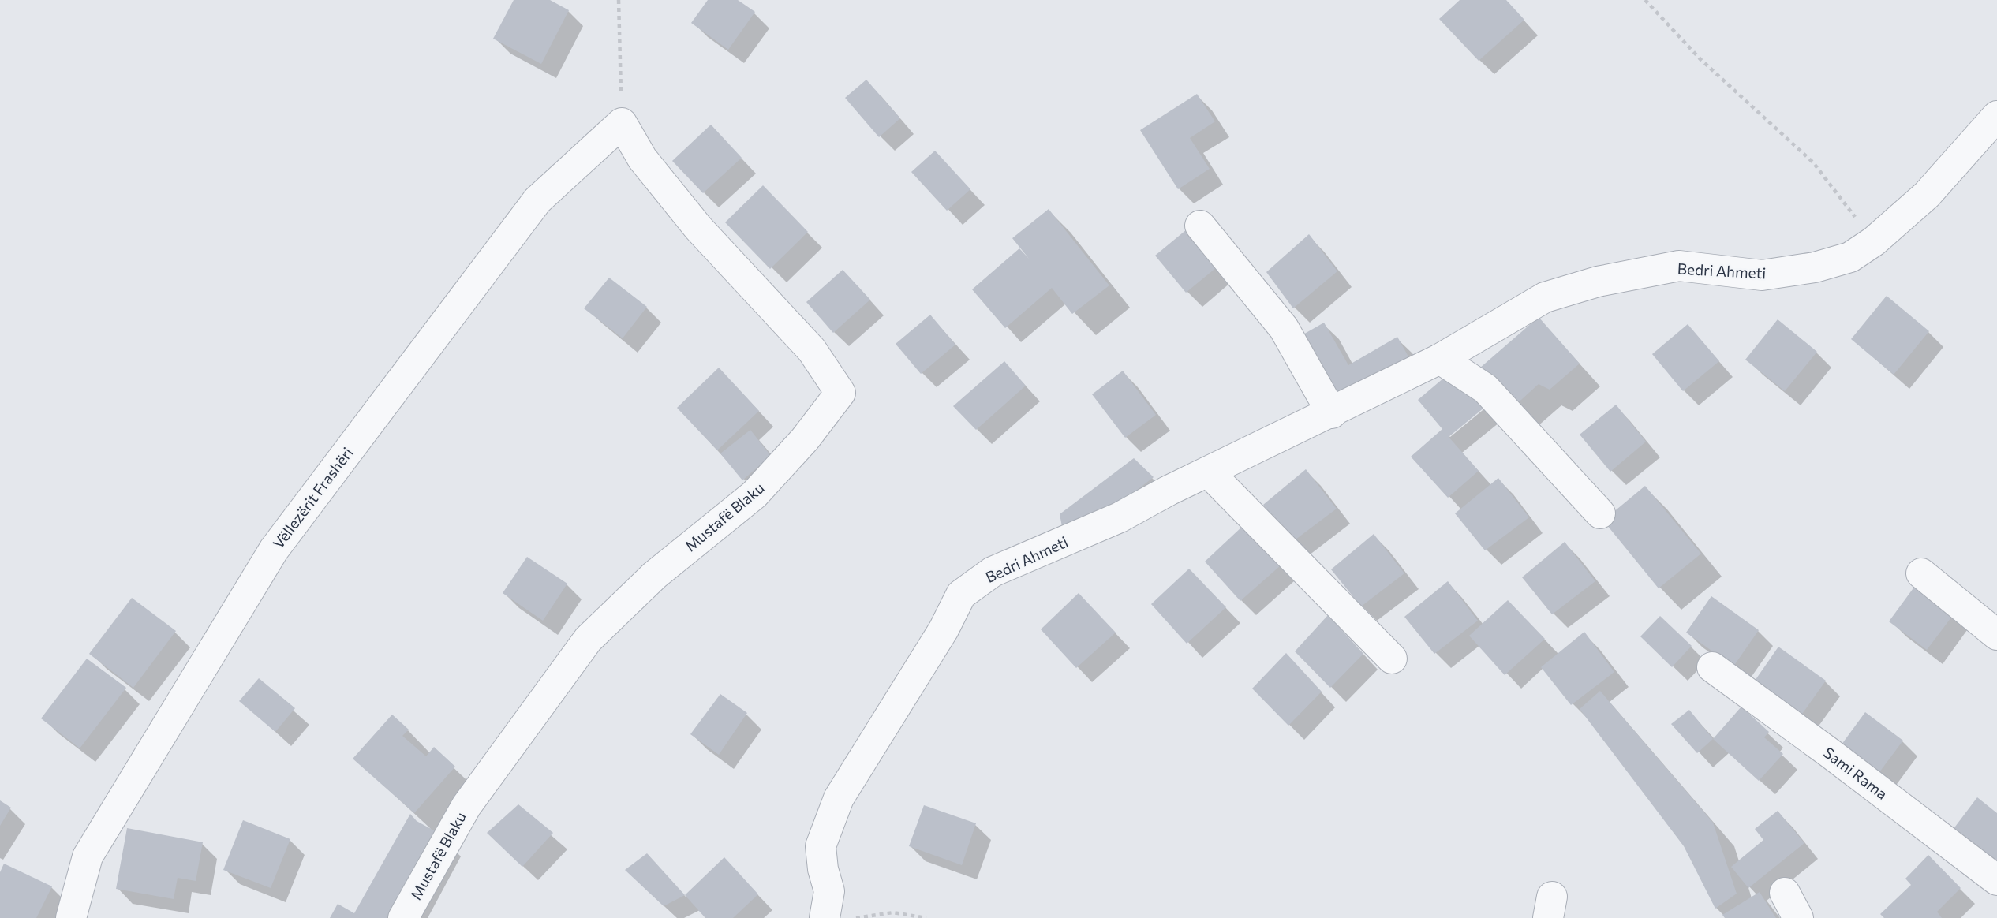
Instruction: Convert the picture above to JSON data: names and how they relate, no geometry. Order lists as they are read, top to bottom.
{
  "streets": {
    "street": [
      "Bedri Ahmeti",
      "Vëllezërit Frashëri",
      "Mustafë Blaku",
      "Sami Rama"
    ]
  },
  "crossings": [
    ["Vëllezërit Frashëri", "Mustafë Blaku"]
  ]
}
